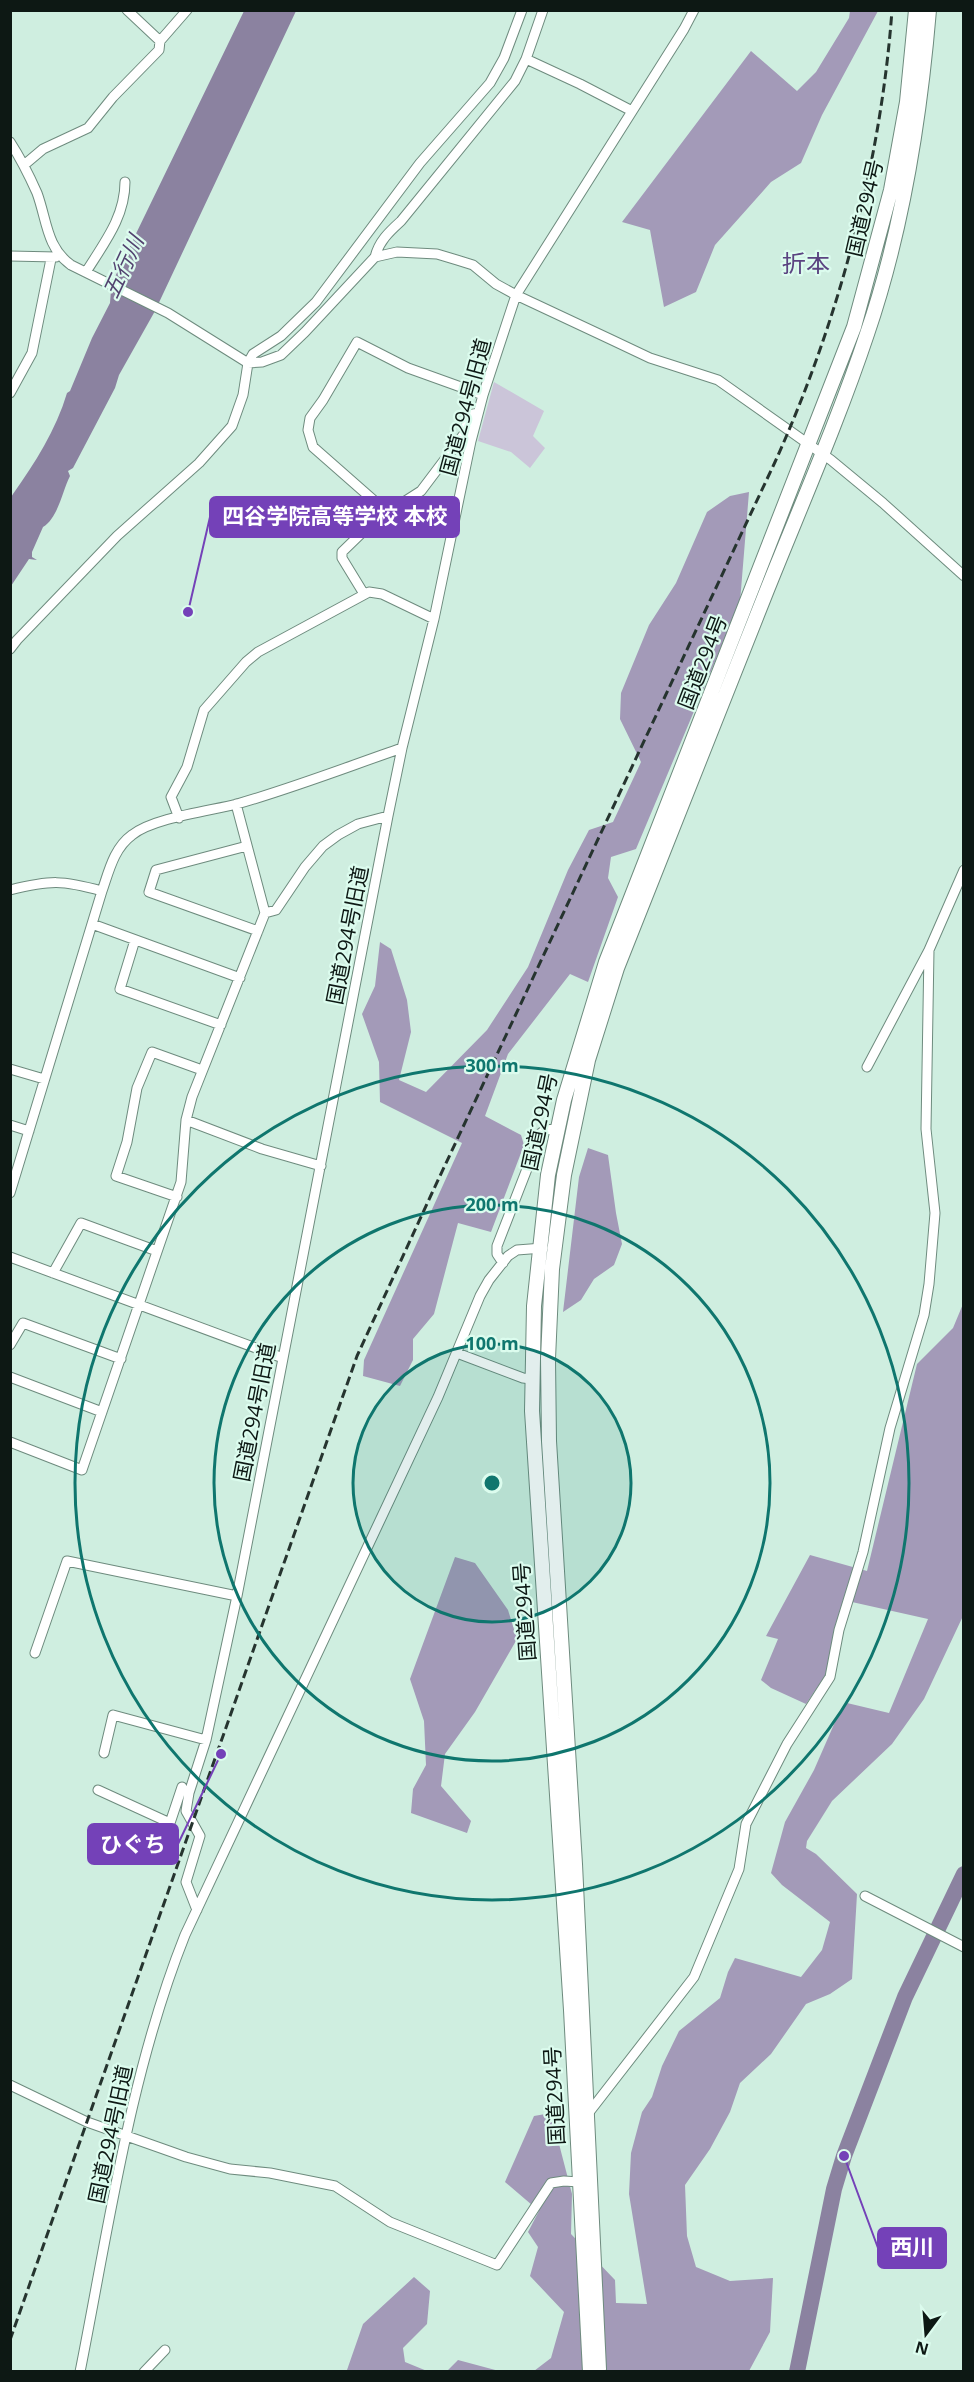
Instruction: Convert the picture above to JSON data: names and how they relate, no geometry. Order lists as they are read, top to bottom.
{
  "streets": {
    "highway": ["国道294号"],
    "street": ["国道294号旧道"]
  },
  "crossings": [
    ["国道294号", "国道294号旧道"]
  ],
  "districts": ["折本"],
  "water": ["五行川"],
  "places": ["四谷学院高等学校 本校", "ひぐち", "西川"],
  "north": "bottom",
  "rings": ["300 m", "200 m", "100 m"]
}
